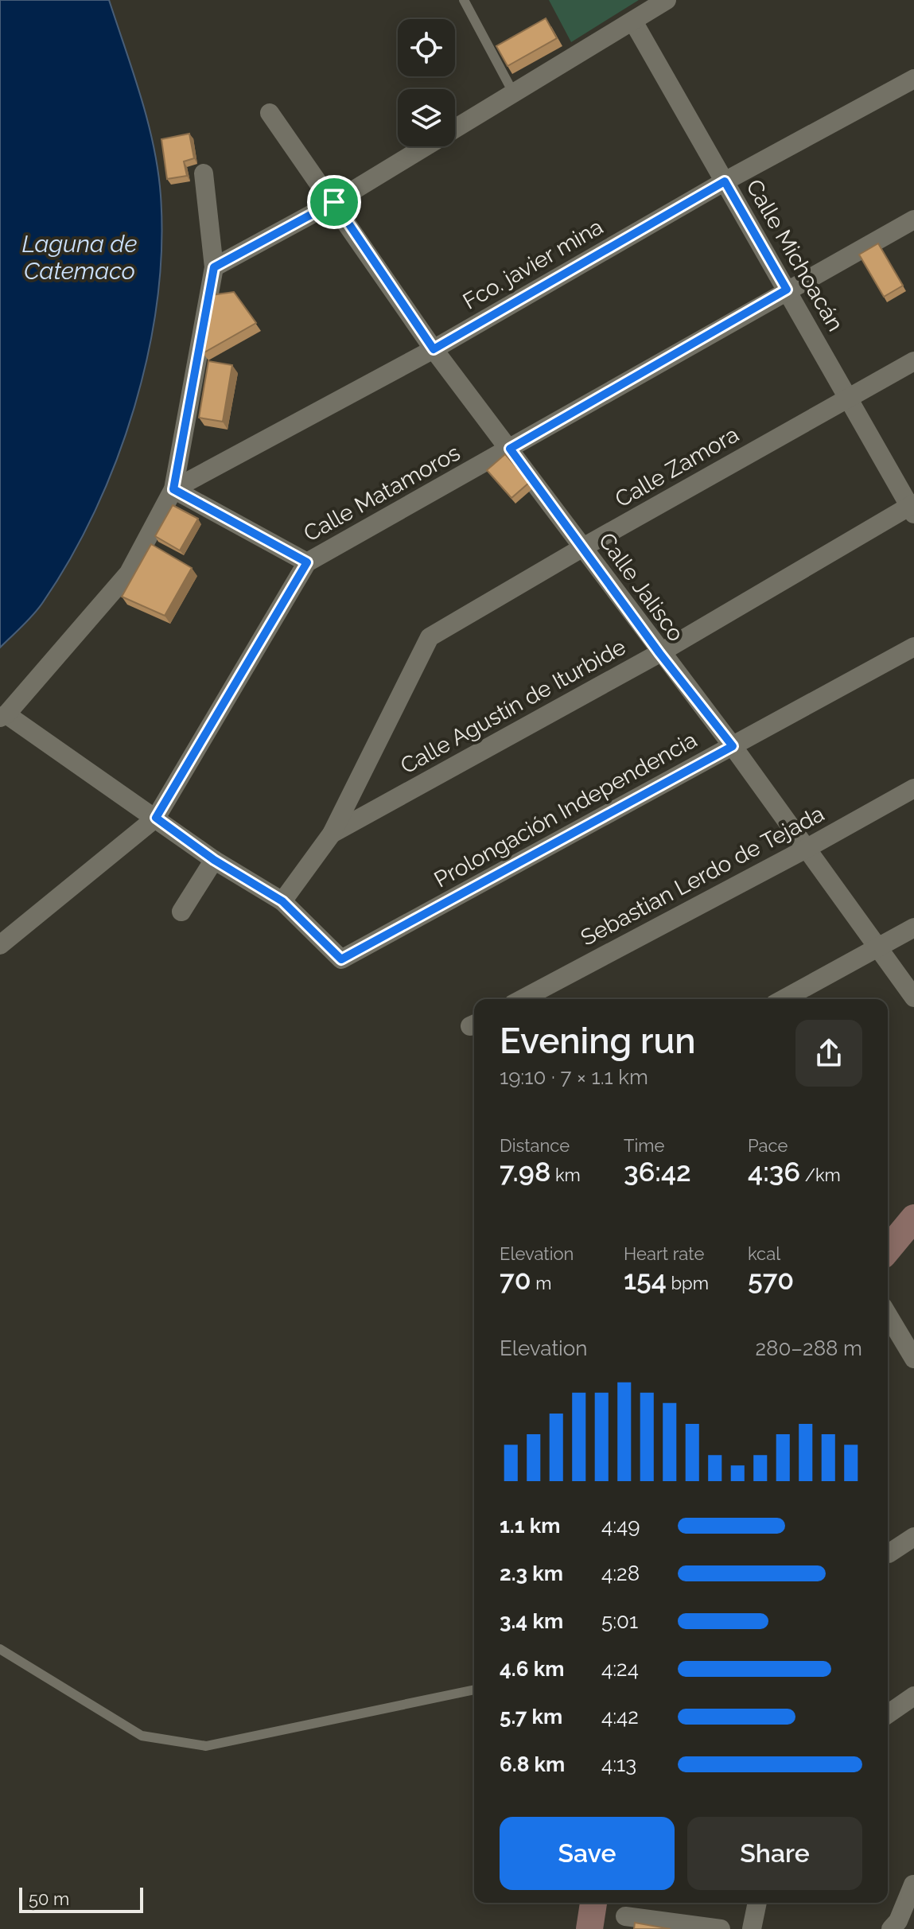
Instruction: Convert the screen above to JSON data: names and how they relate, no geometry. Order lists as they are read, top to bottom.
{
  "streets": {
    "street": [
      "Calle Michoacán",
      "Fco. javier mina",
      "Calle Zamora",
      "Calle Matamoros",
      "Calle Jalisco",
      "Calle Agustín de Iturbide",
      "Prolongación Independencia",
      "Sebastian Lerdo de Tejada"
    ]
  },
  "crossings": [
    ["Calle Michoacán", "Fco. javier mina"],
    ["Calle Michoacán", "Calle Zamora"],
    ["Calle Michoacán", "Calle Matamoros"],
    ["Calle Michoacán", "Calle Agustín de Iturbide"],
    ["Fco. javier mina", "Calle Jalisco"],
    ["Calle Zamora", "Calle Jalisco"],
    ["Calle Zamora", "Calle Agustín de Iturbide"],
    ["Calle Zamora", "Prolongación Independencia"],
    ["Calle Matamoros", "Calle Jalisco"],
    ["Calle Jalisco", "Calle Agustín de Iturbide"],
    ["Calle Jalisco", "Prolongación Independencia"],
    ["Calle Jalisco", "Sebastian Lerdo de Tejada"]
  ],
  "water": ["Laguna de Catemaco"],
  "scale_bar": "50 m",
  "page": {
    "heading": ["Evening run", "19:10 · 7 × 1.1 km"],
    "stats": [
      ["Distance", "7.98 km"],
      ["Time", "36:42"],
      ["Pace", "4:36 /km"],
      ["Elevation", "70 m"],
      ["Heart rate", "154 bpm"],
      ["kcal", "570"]
    ],
    "chart": ["Elevation", "280–288 m"],
    "list": [
      {
        "name": "1.1 km",
        "note": "4:49"
      },
      {
        "name": "2.3 km",
        "note": "4:28"
      },
      {
        "name": "3.4 km",
        "note": "5:01"
      },
      {
        "name": "4.6 km",
        "note": "4:24"
      },
      {
        "name": "5.7 km",
        "note": "4:42"
      },
      {
        "name": "6.8 km",
        "note": "4:13"
      }
    ],
    "buttons": ["Save", "Share"],
    "scale": "50 m"
  }
}
